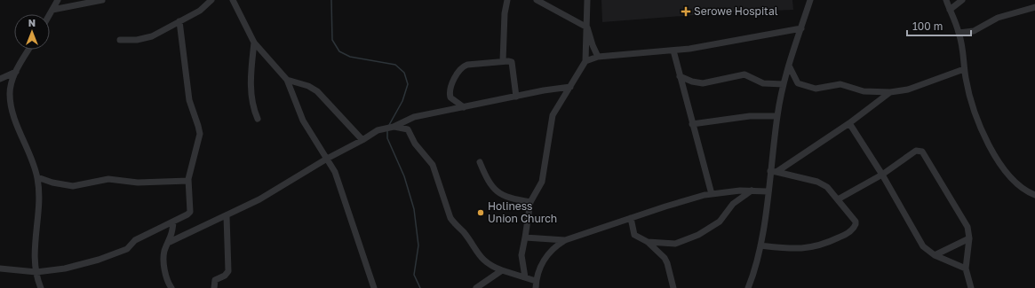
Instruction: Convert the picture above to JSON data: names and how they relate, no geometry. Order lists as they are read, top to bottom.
{
  "places": {
    "health": ["Serowe Hospital"],
    "other": ["Holiness Union Church"]
  },
  "scale_bar": "100 m",
  "north": "top"
}
